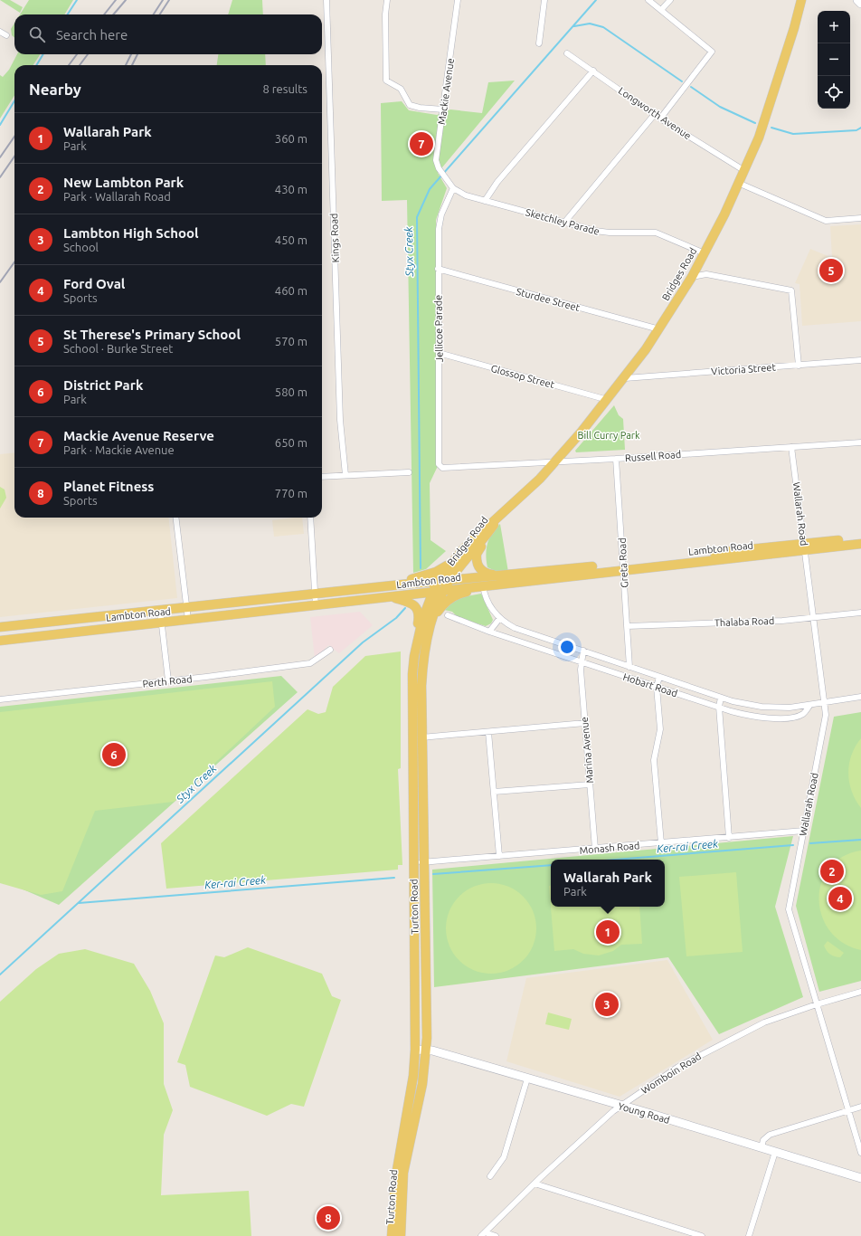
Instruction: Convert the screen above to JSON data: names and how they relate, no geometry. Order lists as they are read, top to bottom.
{
  "streets": {
    "main road": ["Bridges Road", "Lambton Road", "Turton Road"],
    "street": [
      "Mackie Avenue",
      "Longworth Avenue",
      "Sketchley Parade",
      "Kings Road",
      "Sturdee Street",
      "Jellicoe Parade",
      "Victoria Street",
      "Glossop Street",
      "Russell Road",
      "Wallarah Road",
      "Greta Road",
      "Thalaba Road",
      "Perth Road",
      "Hobart Road",
      "Marina Avenue",
      "Monash Road",
      "Womboin Road",
      "Young Road"
    ]
  },
  "crossings": [
    ["Mackie Avenue", "Sketchley Parade"],
    ["Longworth Avenue", "Bridges Road"],
    ["Sketchley Parade", "Bridges Road"],
    ["Sketchley Parade", "Jellicoe Parade"],
    ["Bridges Road", "Sturdee Street"],
    ["Bridges Road", "Victoria Street"],
    ["Bridges Road", "Glossop Street"],
    ["Bridges Road", "Russell Road"],
    ["Bridges Road", "Lambton Road"],
    ["Bridges Road", "Turton Road"],
    ["Sturdee Street", "Jellicoe Parade"],
    ["Jellicoe Parade", "Glossop Street"],
    ["Jellicoe Parade", "Russell Road"],
    ["Russell Road", "Wallarah Road"],
    ["Russell Road", "Greta Road"],
    ["Wallarah Road", "Lambton Road"],
    ["Wallarah Road", "Thalaba Road"],
    ["Wallarah Road", "Hobart Road"],
    ["Wallarah Road", "Monash Road"],
    ["Wallarah Road", "Womboin Road"],
    ["Lambton Road", "Greta Road"],
    ["Lambton Road", "Hobart Road"],
    ["Lambton Road", "Turton Road"],
    ["Greta Road", "Thalaba Road"],
    ["Greta Road", "Hobart Road"],
    ["Hobart Road", "Marina Avenue"],
    ["Marina Avenue", "Monash Road"],
    ["Monash Road", "Turton Road"],
    ["Turton Road", "Young Road"],
    ["Womboin Road", "Young Road"]
  ],
  "water": ["Styx Creek", "Ker-rai Creek"],
  "parks": ["Bill Curry Park"],
  "page": {
    "map_buttons": ["+", "−"],
    "search": "Search here",
    "heading": ["Nearby", "8 results"],
    "list": [
      {
        "mark": "1",
        "name": "Wallarah Park",
        "note": "Park",
        "value": "360 m"
      },
      {
        "mark": "2",
        "name": "New Lambton Park",
        "note": "Park · Wallarah Road",
        "value": "430 m"
      },
      {
        "mark": "3",
        "name": "Lambton High School",
        "note": "School",
        "value": "450 m"
      },
      {
        "mark": "4",
        "name": "Ford Oval",
        "note": "Sports",
        "value": "460 m"
      },
      {
        "mark": "5",
        "name": "St Therese's Primary School",
        "note": "School · Burke Street",
        "value": "570 m"
      },
      {
        "mark": "6",
        "name": "District Park",
        "note": "Park",
        "value": "580 m"
      },
      {
        "mark": "7",
        "name": "Mackie Avenue Reserve",
        "note": "Park · Mackie Avenue",
        "value": "650 m"
      },
      {
        "mark": "8",
        "name": "Planet Fitness",
        "note": "Sports",
        "value": "770 m"
      }
    ],
    "pins": [
      "7",
      "5",
      "6",
      "2",
      "4",
      "1",
      "3",
      "8"
    ],
    "popup": ["Wallarah Park", "Park"]
  }
}
